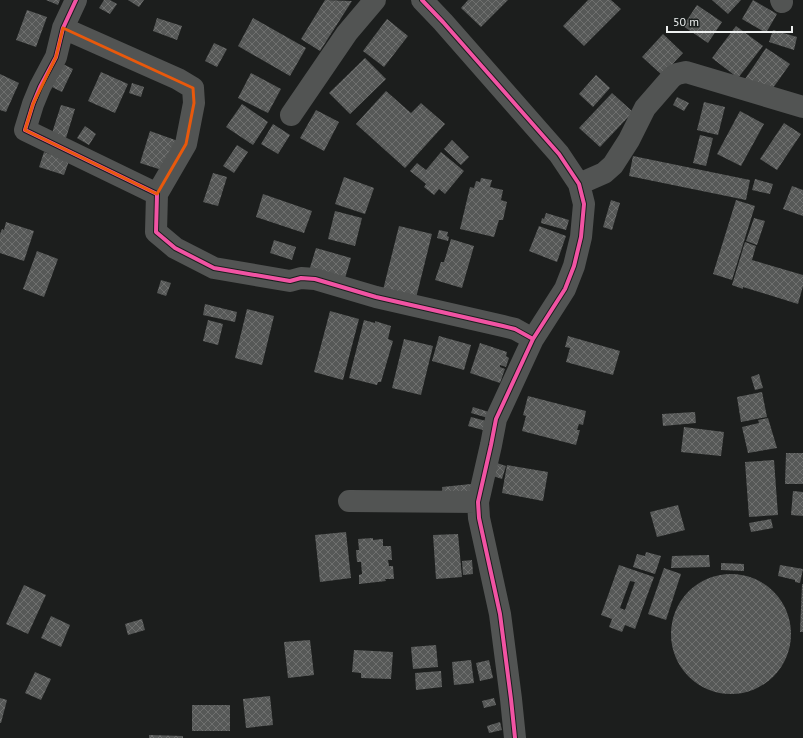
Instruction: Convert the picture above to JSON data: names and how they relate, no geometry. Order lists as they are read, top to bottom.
{
  "scale_bar": "50 m"
}
